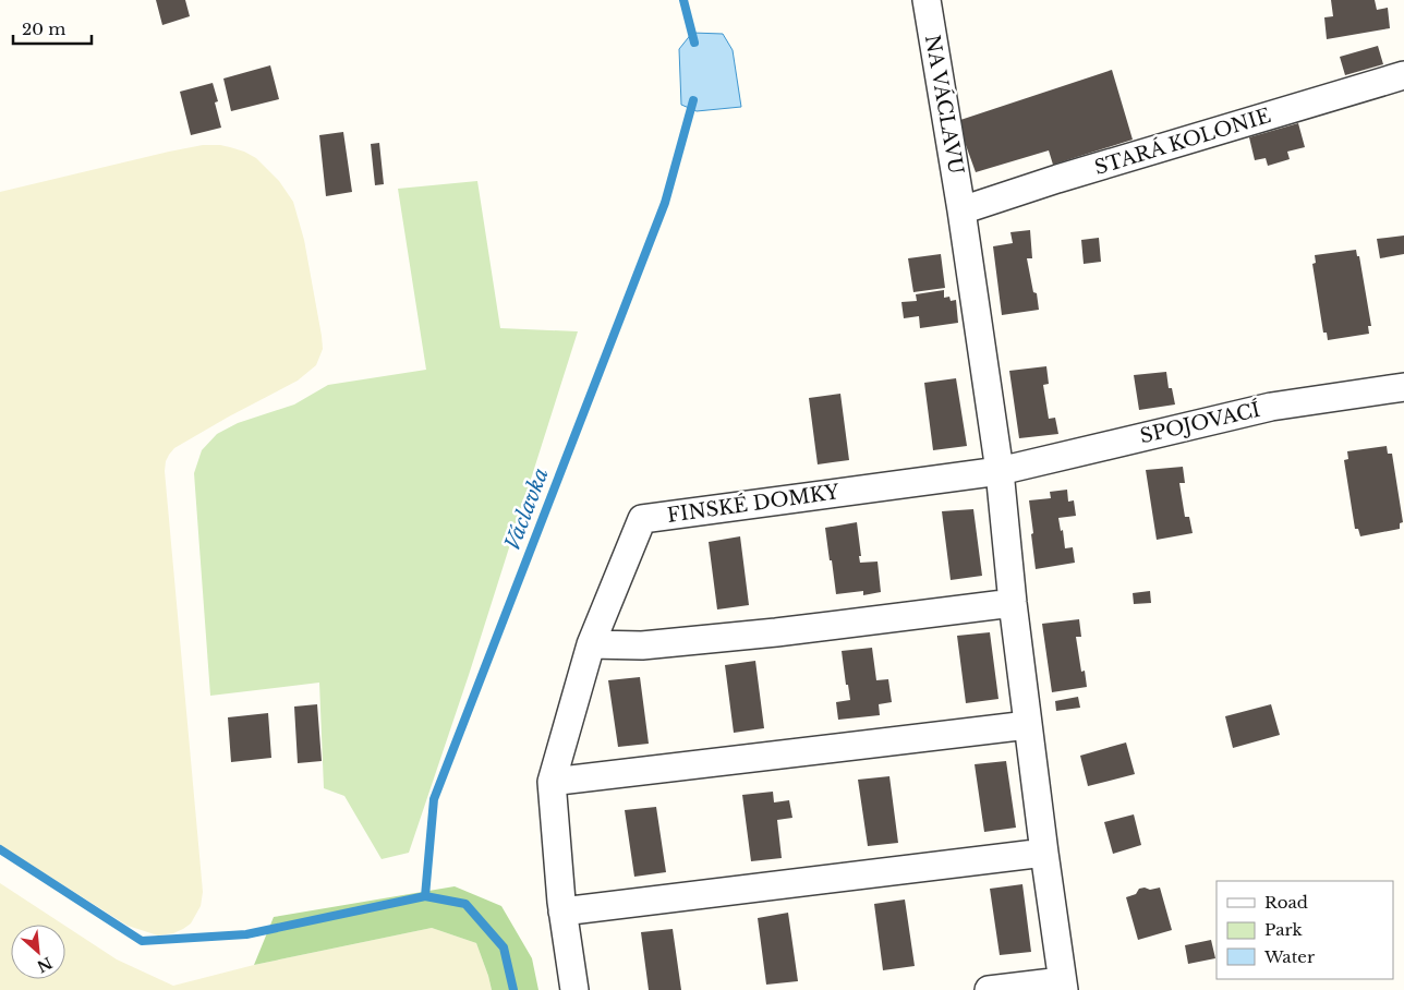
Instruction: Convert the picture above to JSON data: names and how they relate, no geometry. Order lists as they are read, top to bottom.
{
  "streets": {
    "street": [
      "NA VÁCLAVU",
      "STARÁ KOLONIE",
      "SPOJOVACÍ",
      "FINSKÉ DOMKY"
    ]
  },
  "crossings": [
    ["NA VÁCLAVU", "STARÁ KOLONIE"],
    ["SPOJOVACÍ", "FINSKÉ DOMKY"]
  ],
  "water": ["Václavka"],
  "legend": ["Road", "Park", "Water"],
  "scale_bar": "20 m",
  "north": "bottom right"
}
